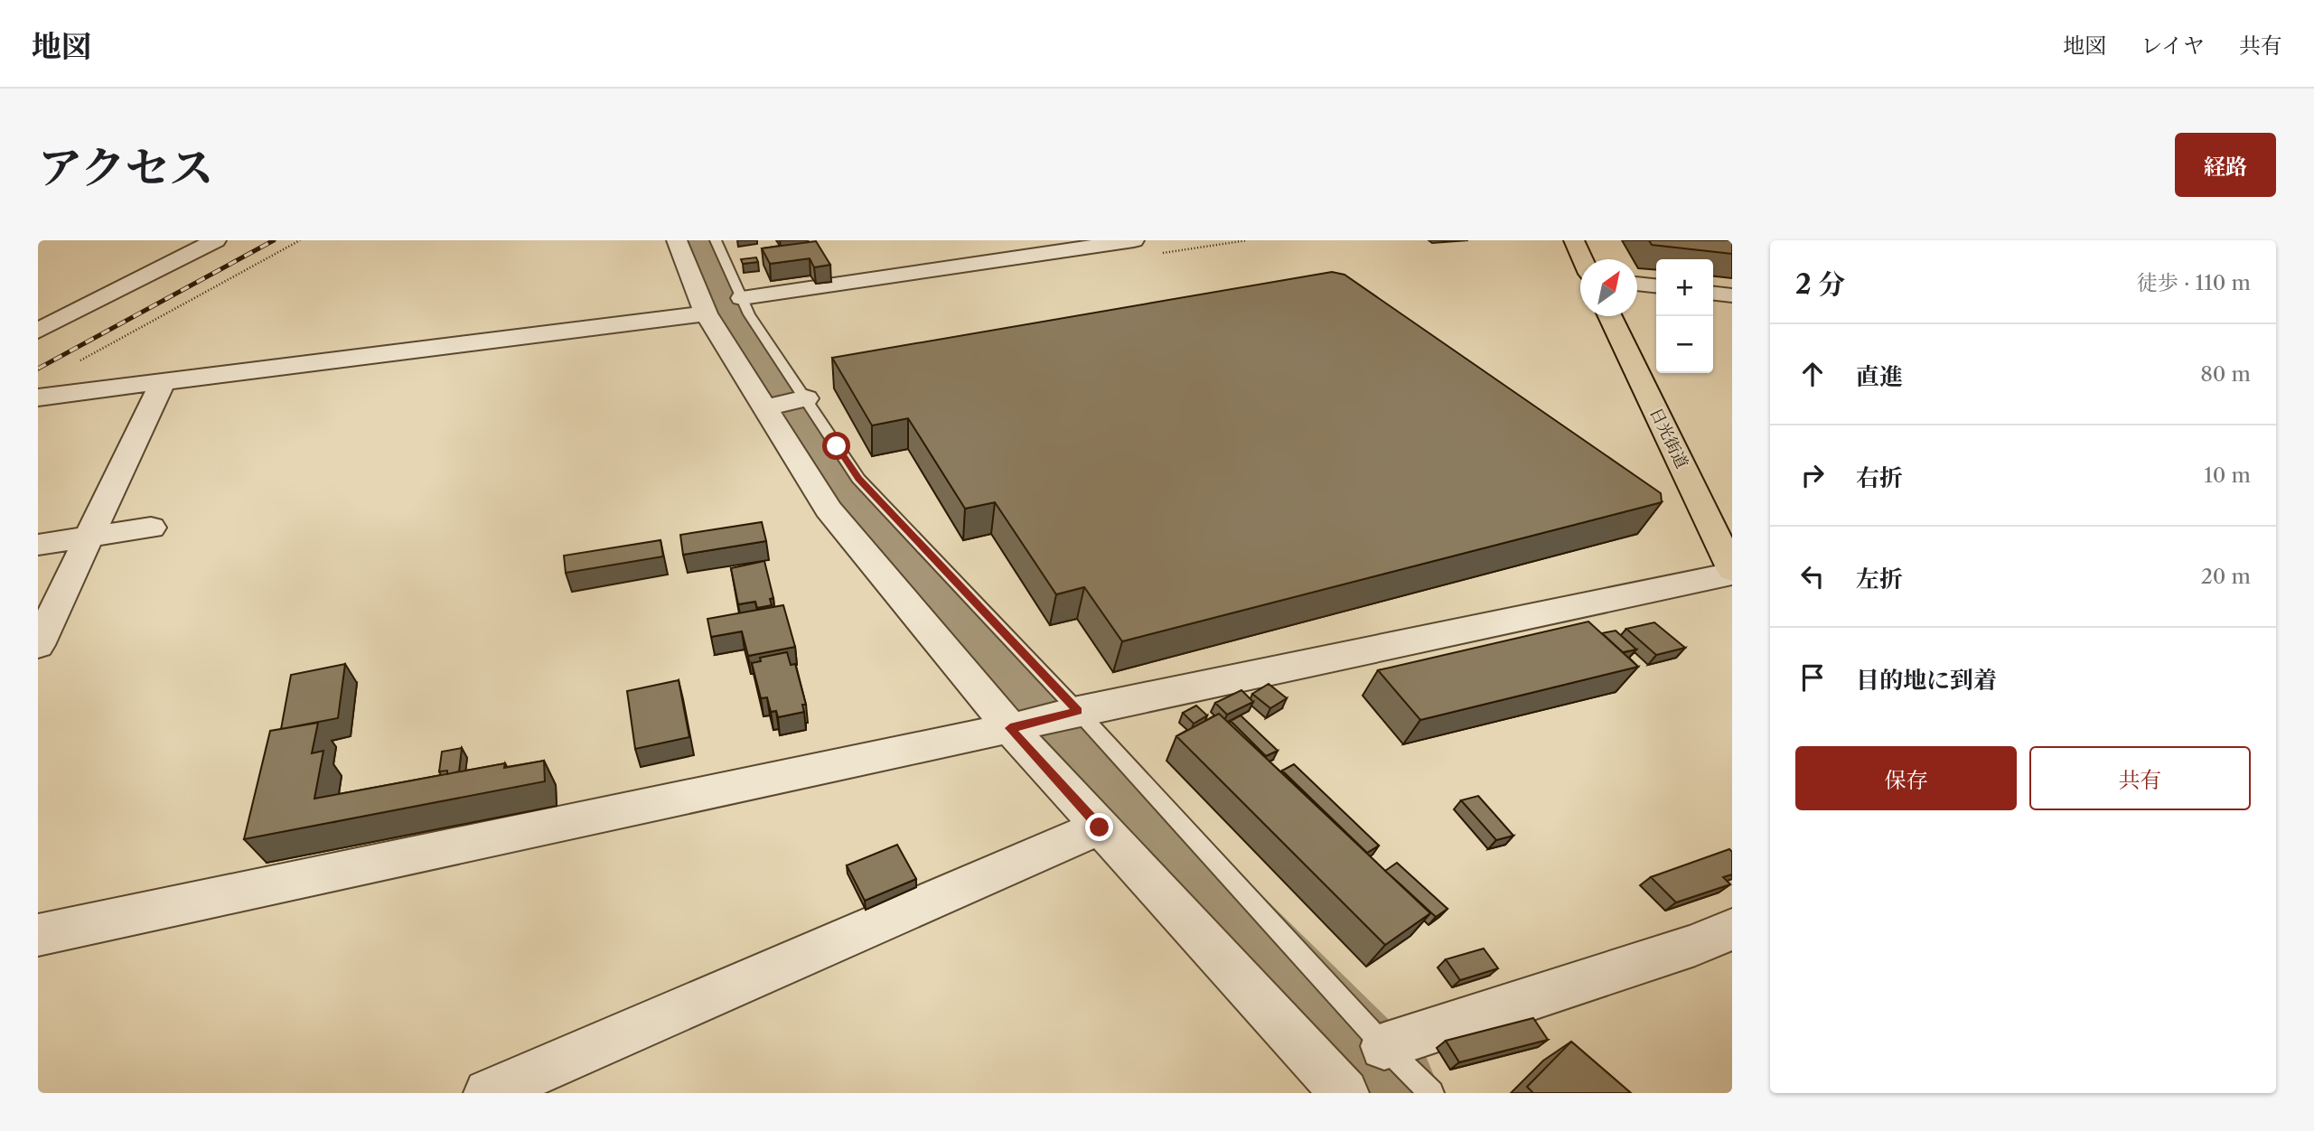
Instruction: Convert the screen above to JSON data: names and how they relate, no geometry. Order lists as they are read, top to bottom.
{
  "streets": {
    "highway": ["日光街道"]
  },
  "north": "top right",
  "page": {
    "header": "地図",
    "nav": ["地図", "レイヤ", "共有"],
    "title": "アクセス",
    "buttons": [
      "経路",
      ["保存", "共有"]
    ],
    "heading": ["2 分", "徒歩 · 110 m"],
    "map_buttons": ["+", "−"],
    "list": [
      ["直進", "80 m"],
      ["右折", "10 m"],
      ["左折", "20 m"],
      "目的地に到着"
    ]
  }
}
